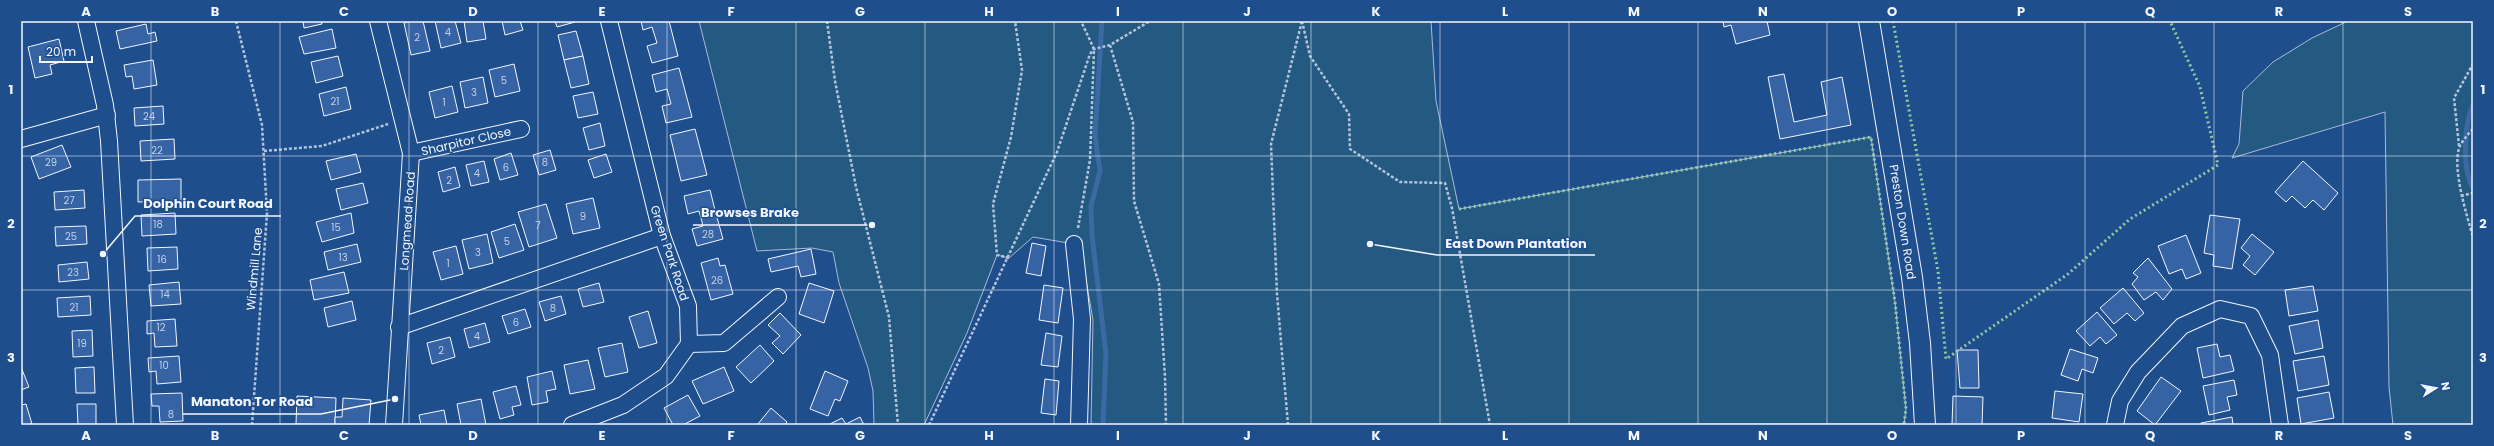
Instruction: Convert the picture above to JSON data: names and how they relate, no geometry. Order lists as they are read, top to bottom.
{
  "streets": {
    "street": [
      "Sharpitor Close",
      "Longmead Road",
      "Preston Down Road",
      "Green Park Road"
    ],
    "path": ["Windmill Lane"]
  },
  "crossings": [
    ["Sharpitor Close", "Longmead Road"]
  ],
  "places": [
    "Browses Brake",
    "East Down Plantation",
    "Dolphin Court Road",
    "Manaton Tor Road"
  ],
  "house_numbers": [
    "4",
    "2",
    "5",
    "3",
    "21",
    "1",
    "24",
    "22",
    "29",
    "8",
    "6",
    "4",
    "2",
    "27",
    "9",
    "18",
    "7",
    "15",
    "28",
    "25",
    "5",
    "3",
    "13",
    "16",
    "1",
    "23",
    "26",
    "14",
    "21",
    "8",
    "6",
    "12",
    "4",
    "19",
    "2",
    "10",
    "8"
  ],
  "scale_bar": "20 m",
  "north": "right",
  "grid": {
    "columns": [
      "A",
      "B",
      "C",
      "D",
      "E",
      "F",
      "G",
      "H",
      "I",
      "J",
      "K",
      "L",
      "M",
      "N",
      "O",
      "P",
      "Q",
      "R",
      "S"
    ],
    "rows": ["1", "2", "3"]
  }
}
